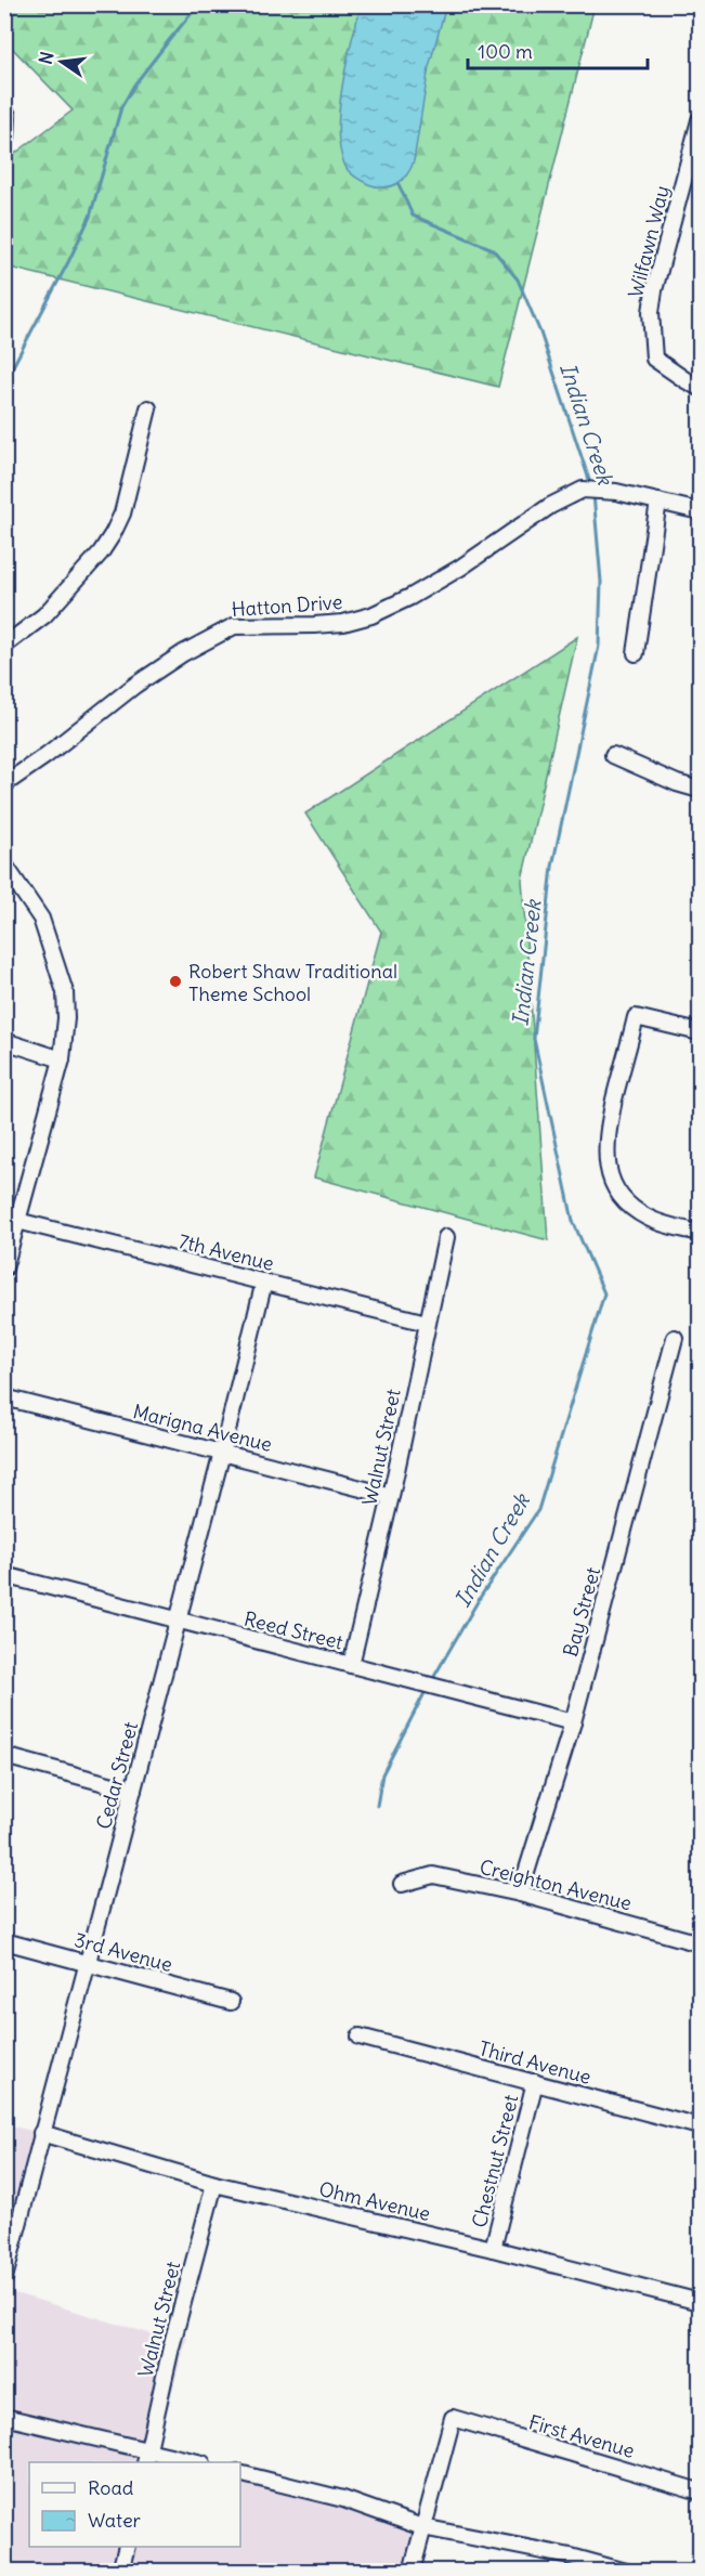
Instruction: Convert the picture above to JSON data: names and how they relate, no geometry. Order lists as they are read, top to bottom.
{
  "streets": {
    "street": [
      "Wilfawn Way",
      "Hatton Drive",
      "7th Avenue",
      "Marigna Avenue",
      "Walnut Street",
      "Bay Street",
      "Reed Street",
      "Cedar Street",
      "Creighton Avenue",
      "3rd Avenue",
      "Third Avenue",
      "Chestnut Street",
      "Ohm Avenue",
      "First Avenue"
    ]
  },
  "crossings": [
    ["7th Avenue", "Walnut Street"],
    ["7th Avenue", "Cedar Street"],
    ["Marigna Avenue", "Walnut Street"],
    ["Marigna Avenue", "Cedar Street"],
    ["Walnut Street", "Reed Street"],
    ["Walnut Street", "Ohm Avenue"],
    ["Bay Street", "Reed Street"],
    ["Bay Street", "Creighton Avenue"],
    ["Reed Street", "Cedar Street"],
    ["Cedar Street", "3rd Avenue"],
    ["Cedar Street", "Ohm Avenue"],
    ["Third Avenue", "Chestnut Street"],
    ["Chestnut Street", "Ohm Avenue"]
  ],
  "water": ["Indian Creek"],
  "places": ["Robert Shaw Traditional Theme School"],
  "legend": ["Road", "Water"],
  "scale_bar": "100 m",
  "north": "left"
}
